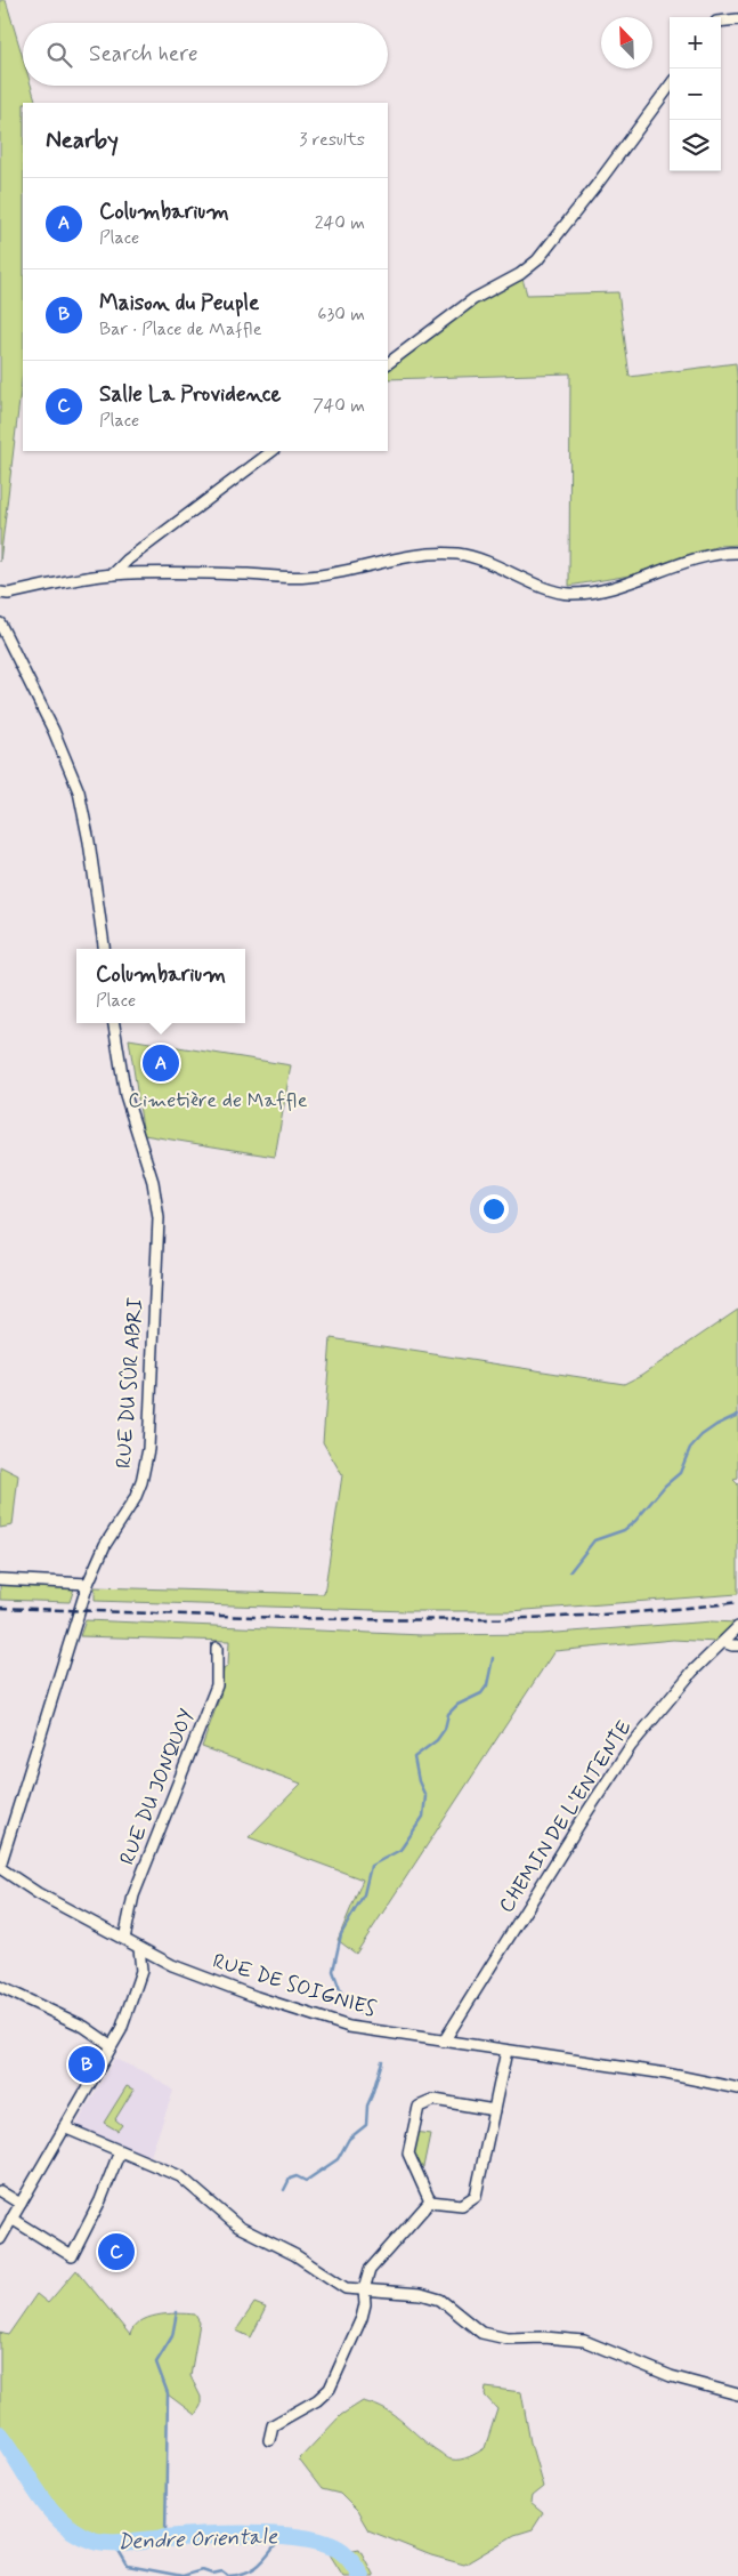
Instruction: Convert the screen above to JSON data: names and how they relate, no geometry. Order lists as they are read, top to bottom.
{
  "streets": {
    "street": [
      "RUE DU SÛR ABRI",
      "RUE DU JONQUOY",
      "CHEMIN DE L'ENTENTE",
      "RUE DE SOIGNIES"
    ]
  },
  "crossings": [
    ["RUE DU SÛR ABRI", "RUE DE SOIGNIES"],
    ["RUE DU JONQUOY", "RUE DE SOIGNIES"],
    ["CHEMIN DE L'ENTENTE", "RUE DE SOIGNIES"]
  ],
  "water": ["Dendre Orientale"],
  "parks": ["Cimetière de Maffle"],
  "north": "top left",
  "page": {
    "map_buttons": ["+", "−"],
    "search": "Search here",
    "heading": ["Nearby", "3 results"],
    "list": [
      {
        "mark": "A",
        "name": "Columbarium",
        "note": "Place",
        "value": "240 m"
      },
      {
        "mark": "B",
        "name": "Maison du Peuple",
        "note": "Bar · Place de Maffle",
        "value": "630 m"
      },
      {
        "mark": "C",
        "name": "Salle La Providence",
        "note": "Place",
        "value": "740 m"
      }
    ],
    "popup": ["Columbarium", "Place"],
    "pins": ["A", "B", "C"]
  }
}
